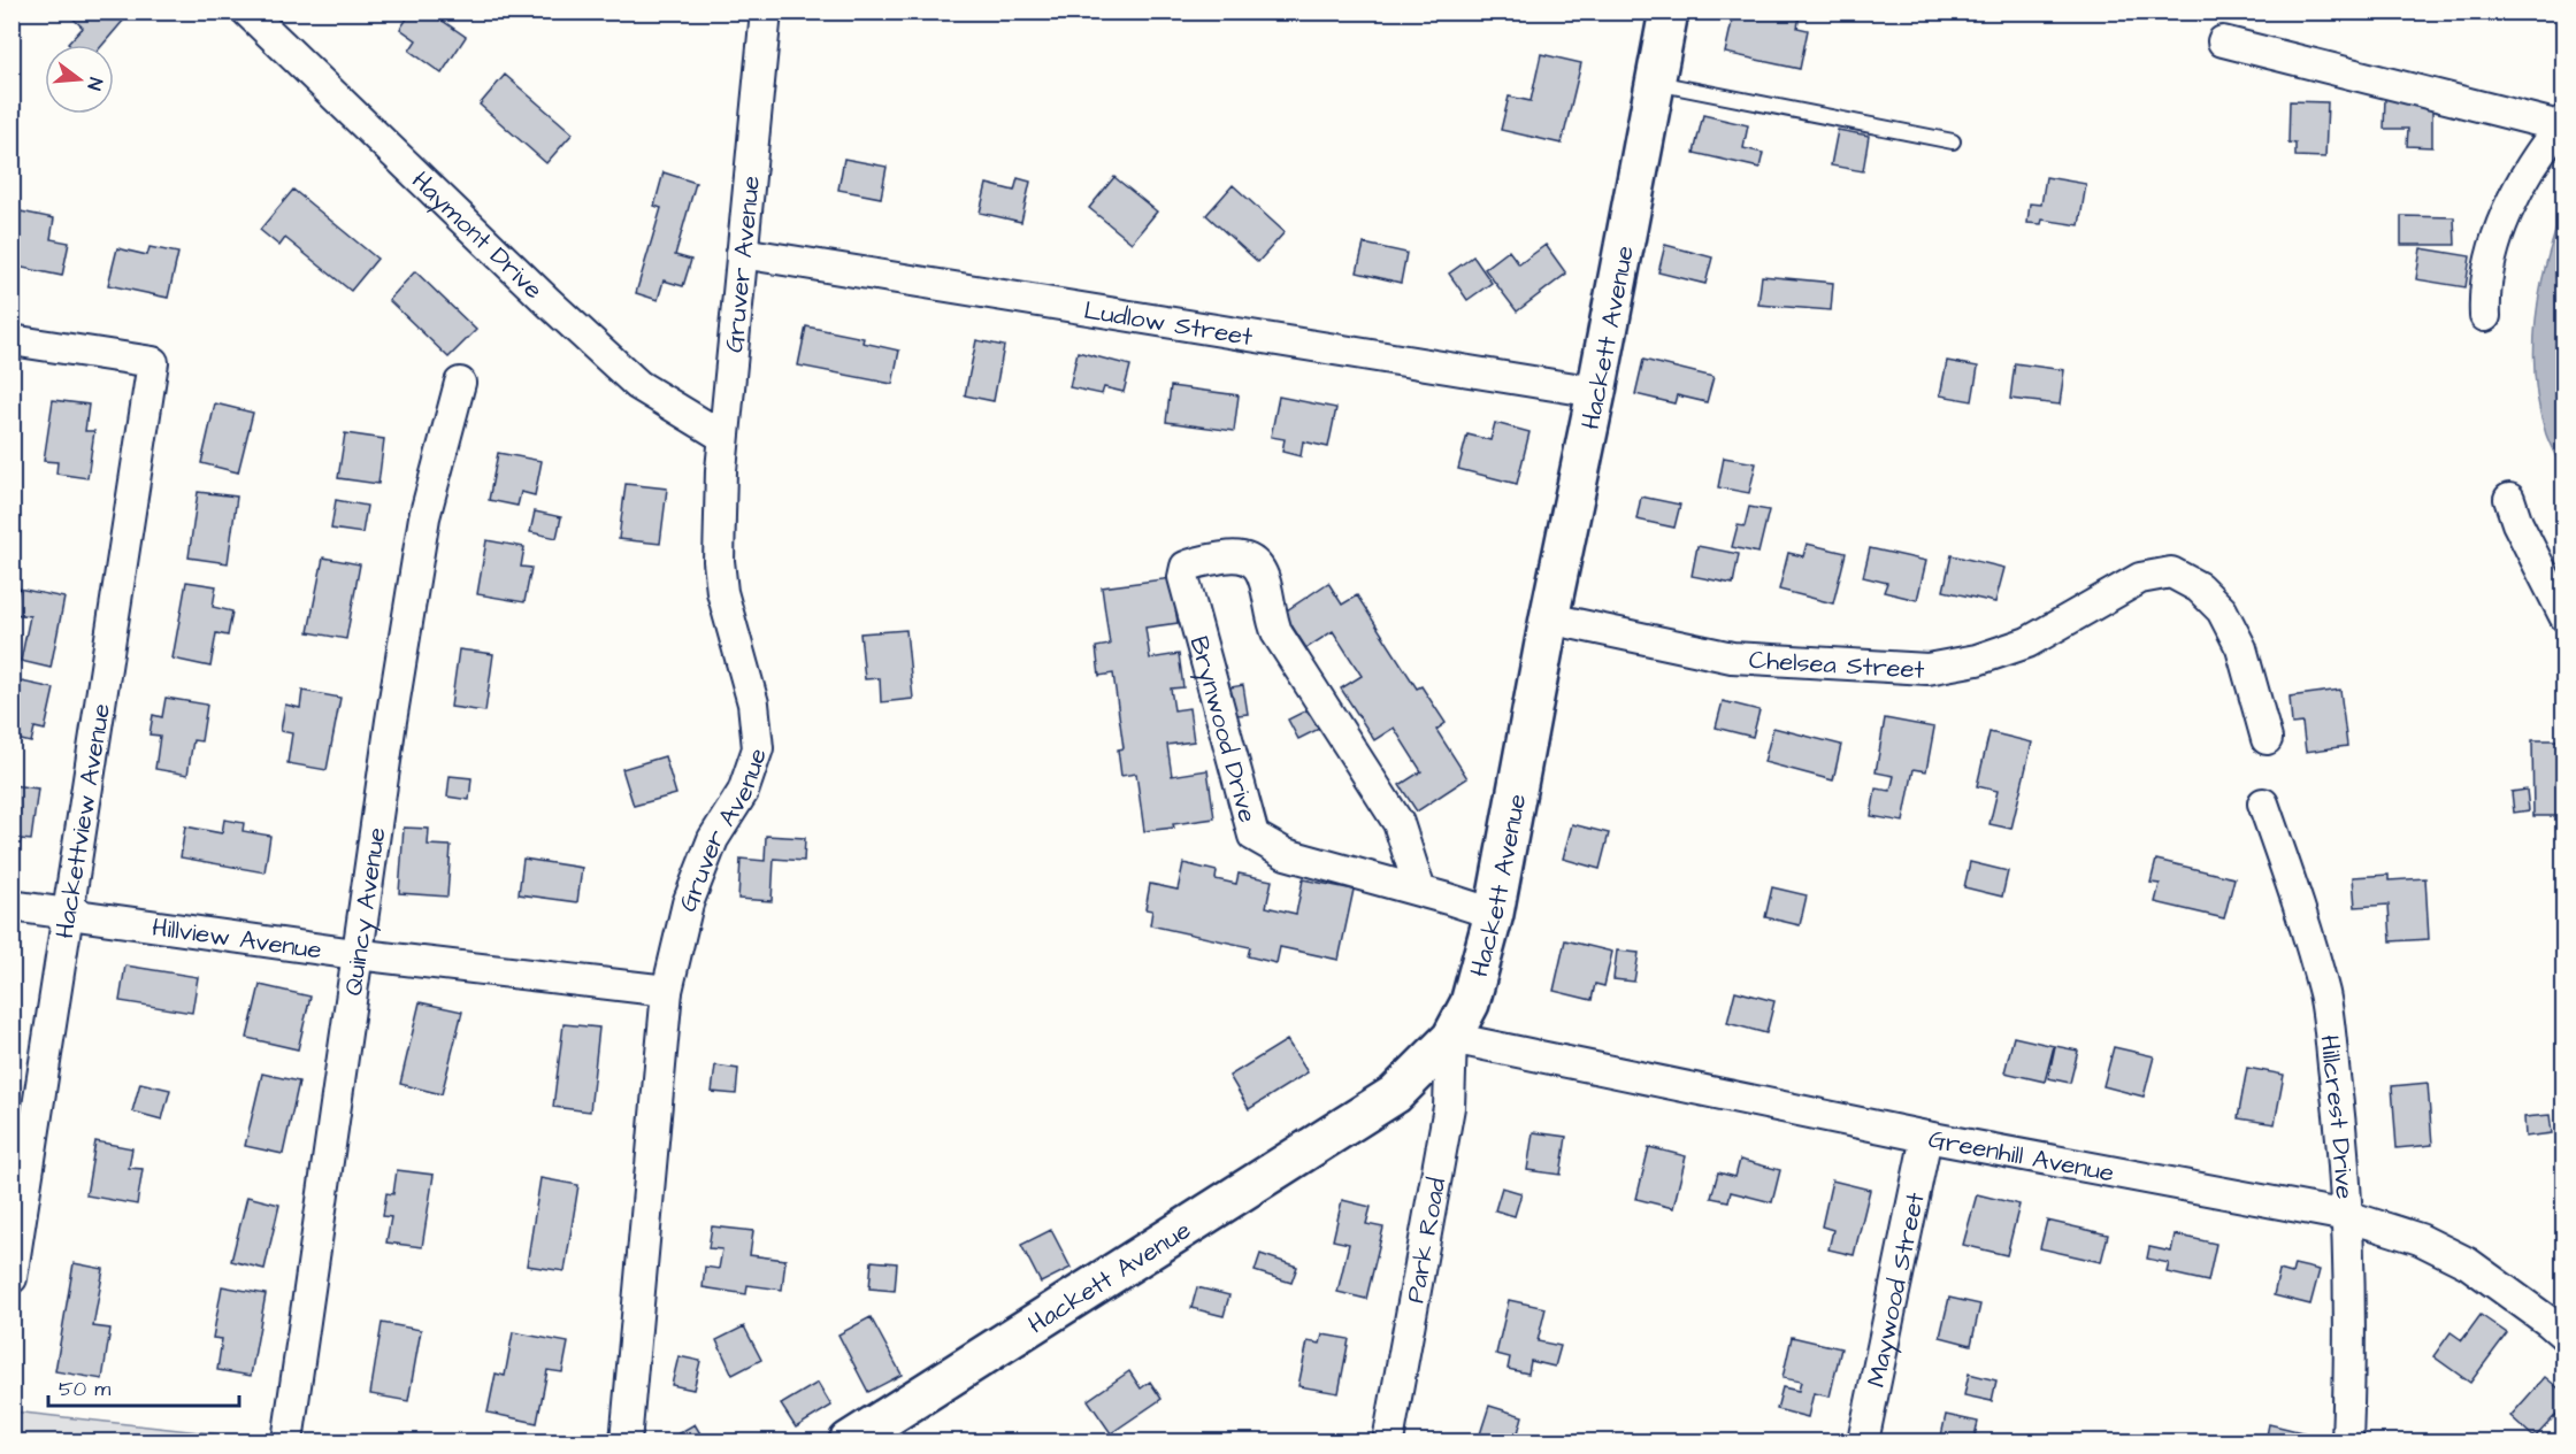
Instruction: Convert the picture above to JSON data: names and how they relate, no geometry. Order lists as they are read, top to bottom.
{
  "streets": {
    "main road": ["Hackett Avenue"],
    "street": [
      "Haymont Drive",
      "Gruver Avenue",
      "Ludlow Street",
      "Chelsea Street",
      "Brynwood Drive",
      "Hackettview Avenue",
      "Quincy Avenue",
      "Hillview Avenue",
      "Hillcrest Drive",
      "Greenhill Avenue",
      "Park Road",
      "Maywood Street"
    ]
  },
  "crossings": [
    ["Haymont Drive", "Gruver Avenue"],
    ["Gruver Avenue", "Ludlow Street"],
    ["Gruver Avenue", "Hillview Avenue"],
    ["Ludlow Street", "Hackett Avenue"],
    ["Hackett Avenue", "Chelsea Street"],
    ["Hackett Avenue", "Brynwood Drive"],
    ["Hackett Avenue", "Greenhill Avenue"],
    ["Hackett Avenue", "Park Road"],
    ["Hackettview Avenue", "Hillview Avenue"],
    ["Quincy Avenue", "Hillview Avenue"],
    ["Hillcrest Drive", "Greenhill Avenue"],
    ["Greenhill Avenue", "Park Road"],
    ["Greenhill Avenue", "Maywood Street"]
  ],
  "scale_bar": "50 m",
  "north": "right"
}
